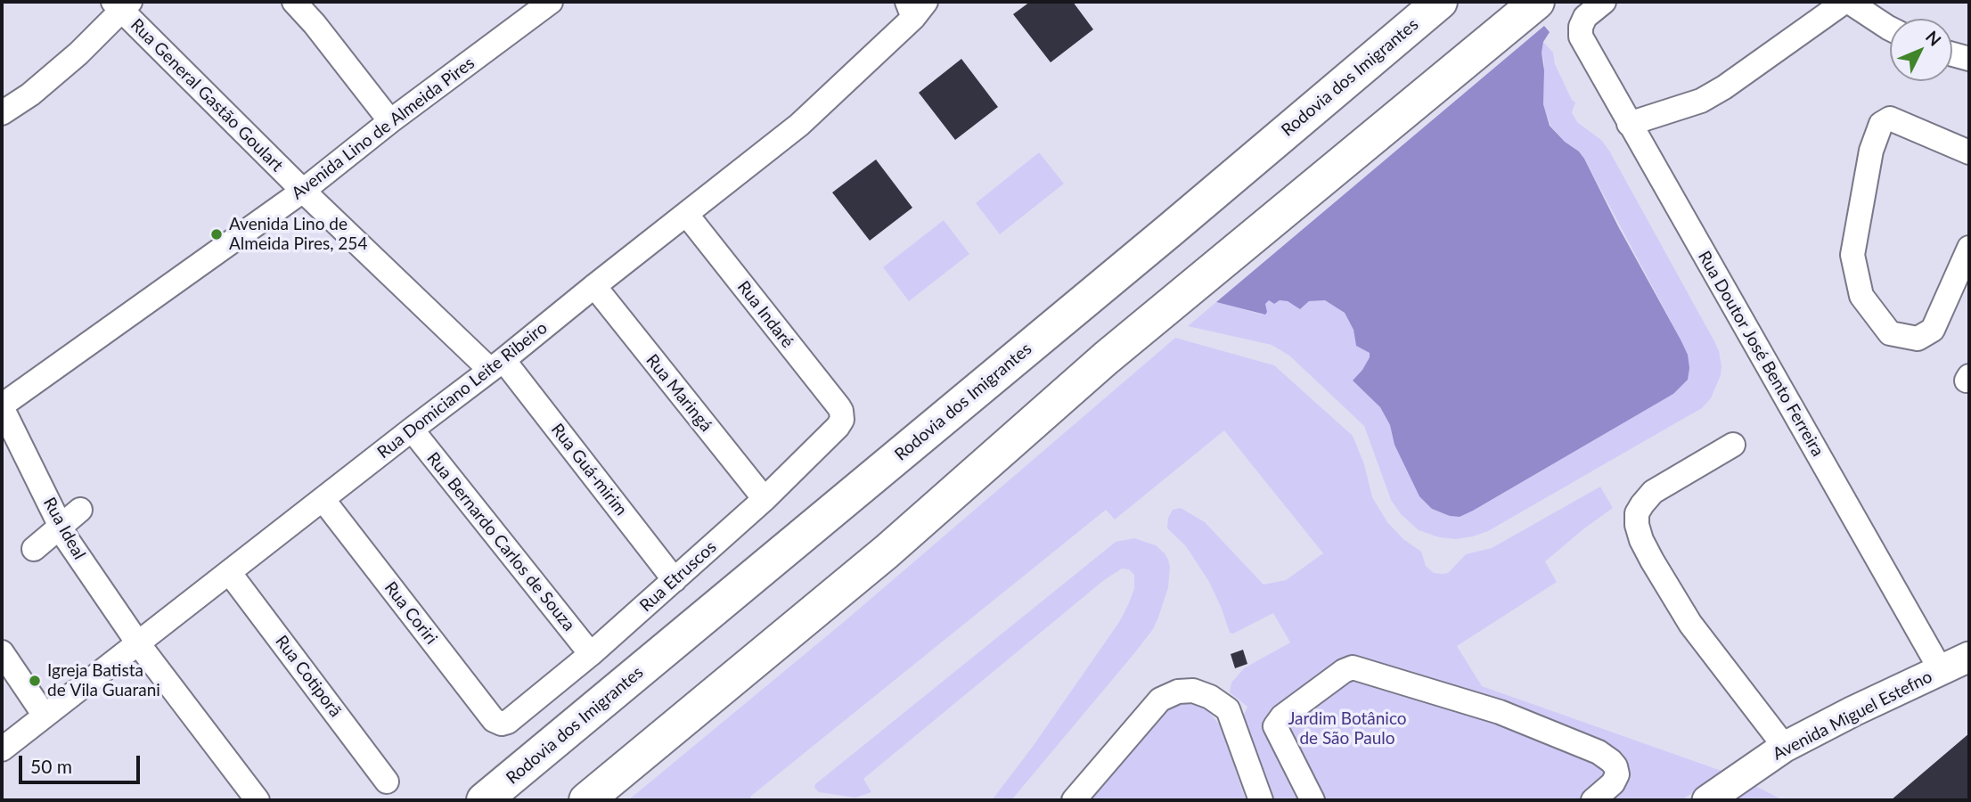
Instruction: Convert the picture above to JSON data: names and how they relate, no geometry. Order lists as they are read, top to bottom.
{
  "streets": {
    "highway": ["Rodovia dos Imigrantes"],
    "main road": ["Avenida Miguel Estefno"],
    "street": [
      "Rua General Gastão Goulart",
      "Avenida Lino de Almeida Pires",
      "Rua Indaré",
      "Rua Doutor José Bento Ferreira",
      "Rua Domiciano Leite Ribeiro",
      "Rua Maringá",
      "Rua Guá-mirim",
      "Rua Ideal",
      "Rua Bernardo Carlos de Souza",
      "Rua Etruscos",
      "Rua Coriri",
      "Rua Cotiporã"
    ]
  },
  "crossings": [
    ["Rua General Gastão Goulart", "Avenida Lino de Almeida Pires"],
    ["Rua General Gastão Goulart", "Rua Domiciano Leite Ribeiro"],
    ["Rua General Gastão Goulart", "Rua Guá-mirim"],
    ["Avenida Lino de Almeida Pires", "Rua Ideal"],
    ["Rua Indaré", "Rua Domiciano Leite Ribeiro"],
    ["Rua Indaré", "Rua Etruscos"],
    ["Rua Doutor José Bento Ferreira", "Avenida Miguel Estefno"],
    ["Rua Domiciano Leite Ribeiro", "Rua Maringá"],
    ["Rua Domiciano Leite Ribeiro", "Rua Guá-mirim"],
    ["Rua Domiciano Leite Ribeiro", "Rua Ideal"],
    ["Rua Domiciano Leite Ribeiro", "Rua Bernardo Carlos de Souza"],
    ["Rua Domiciano Leite Ribeiro", "Rua Coriri"],
    ["Rua Domiciano Leite Ribeiro", "Rua Cotiporã"],
    ["Rua Maringá", "Rua Etruscos"],
    ["Rua Guá-mirim", "Rua Etruscos"],
    ["Rua Bernardo Carlos de Souza", "Rua Etruscos"],
    ["Rua Etruscos", "Rua Coriri"]
  ],
  "parks": ["Jardim Botânico de São Paulo"],
  "places": ["Avenida Lino de Almeida Pires, 254", "Igreja Batista de Vila Guarani"],
  "scale_bar": "50 m",
  "north": "top right"
}
